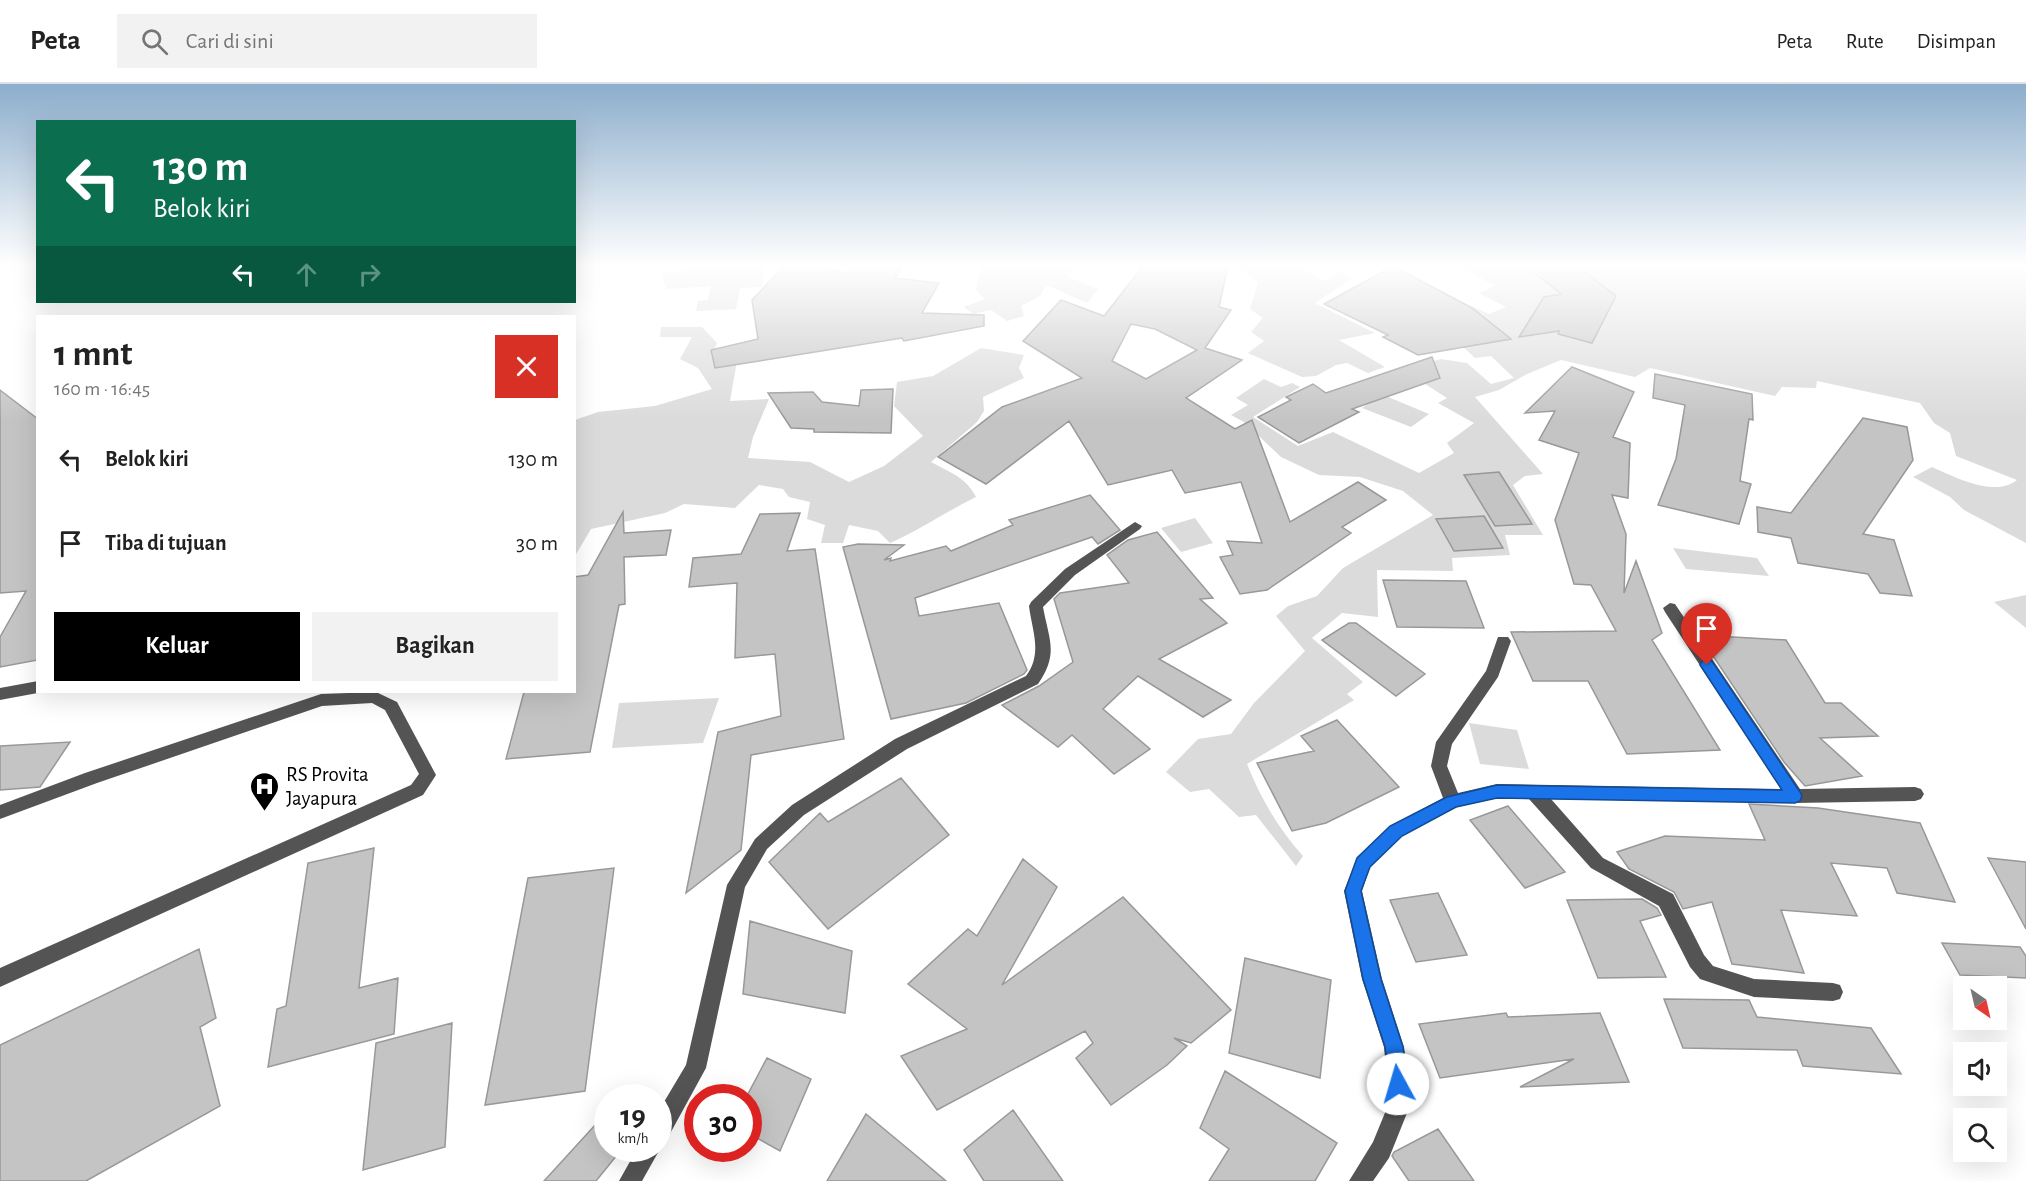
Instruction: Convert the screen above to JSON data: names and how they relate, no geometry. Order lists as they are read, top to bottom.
{
  "places": {
    "hospital": ["RS Provita Jayapura"]
  },
  "north": "bottom right",
  "page": {
    "header": "Peta",
    "search": "Cari di sini",
    "nav": ["Peta", "Rute", "Disimpan"],
    "turn": ["130 m", "Belok kiri"],
    "heading": ["1 mnt", "160 m · 16:45"],
    "list": [
      {
        "name": "Belok kiri",
        "value": "130 m"
      },
      {
        "name": "Tiba di tujuan",
        "value": "30 m"
      }
    ],
    "buttons": ["Keluar", "Bagikan"],
    "speed": "19 km/h",
    "limit": "30"
  }
}
